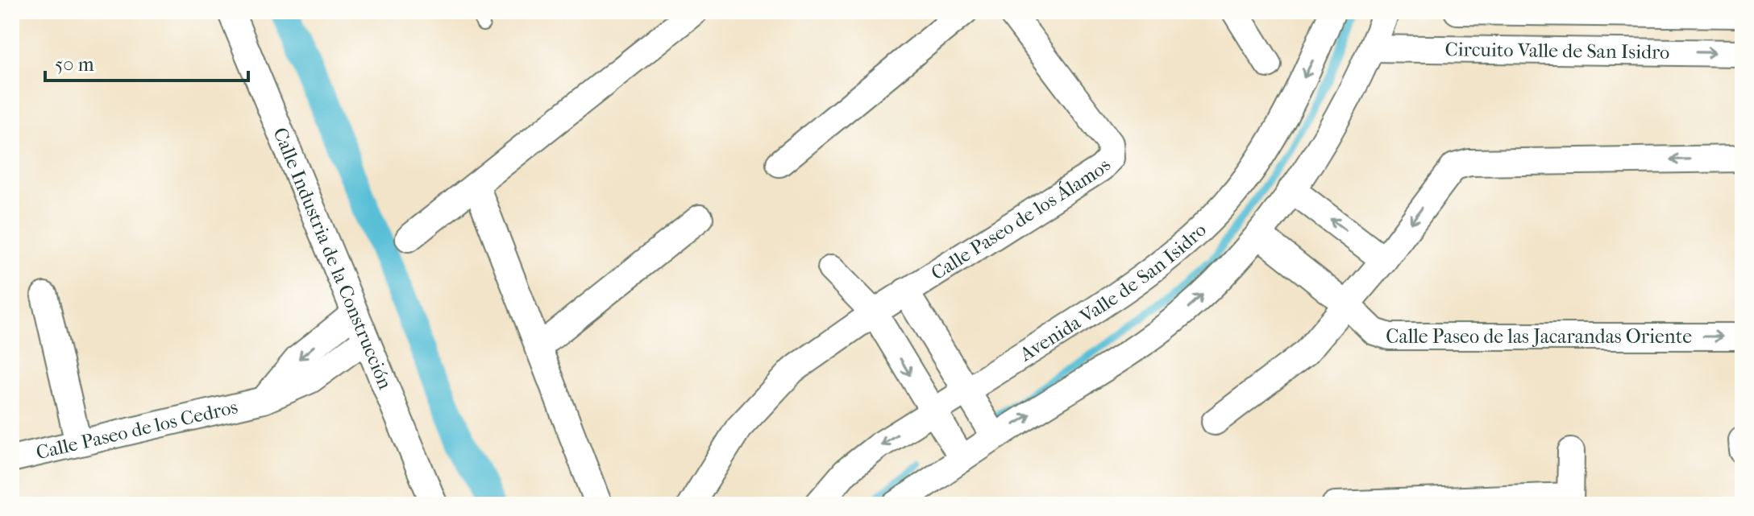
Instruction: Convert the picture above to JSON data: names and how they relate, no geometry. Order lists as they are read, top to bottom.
{
  "streets": {
    "street": [
      "Circuito Valle de San Isidro",
      "Calle Paseo de los Álamos",
      "Calle Industria de la Construcción",
      "Avenida Valle de San Isidro",
      "Calle Paseo de las Jacarandas Oriente",
      "Calle Paseo de los Cedros"
    ]
  },
  "crossings": [
    ["Calle Industria de la Construcción", "Calle Paseo de los Cedros"]
  ],
  "scale_bar": "50 m"
}
